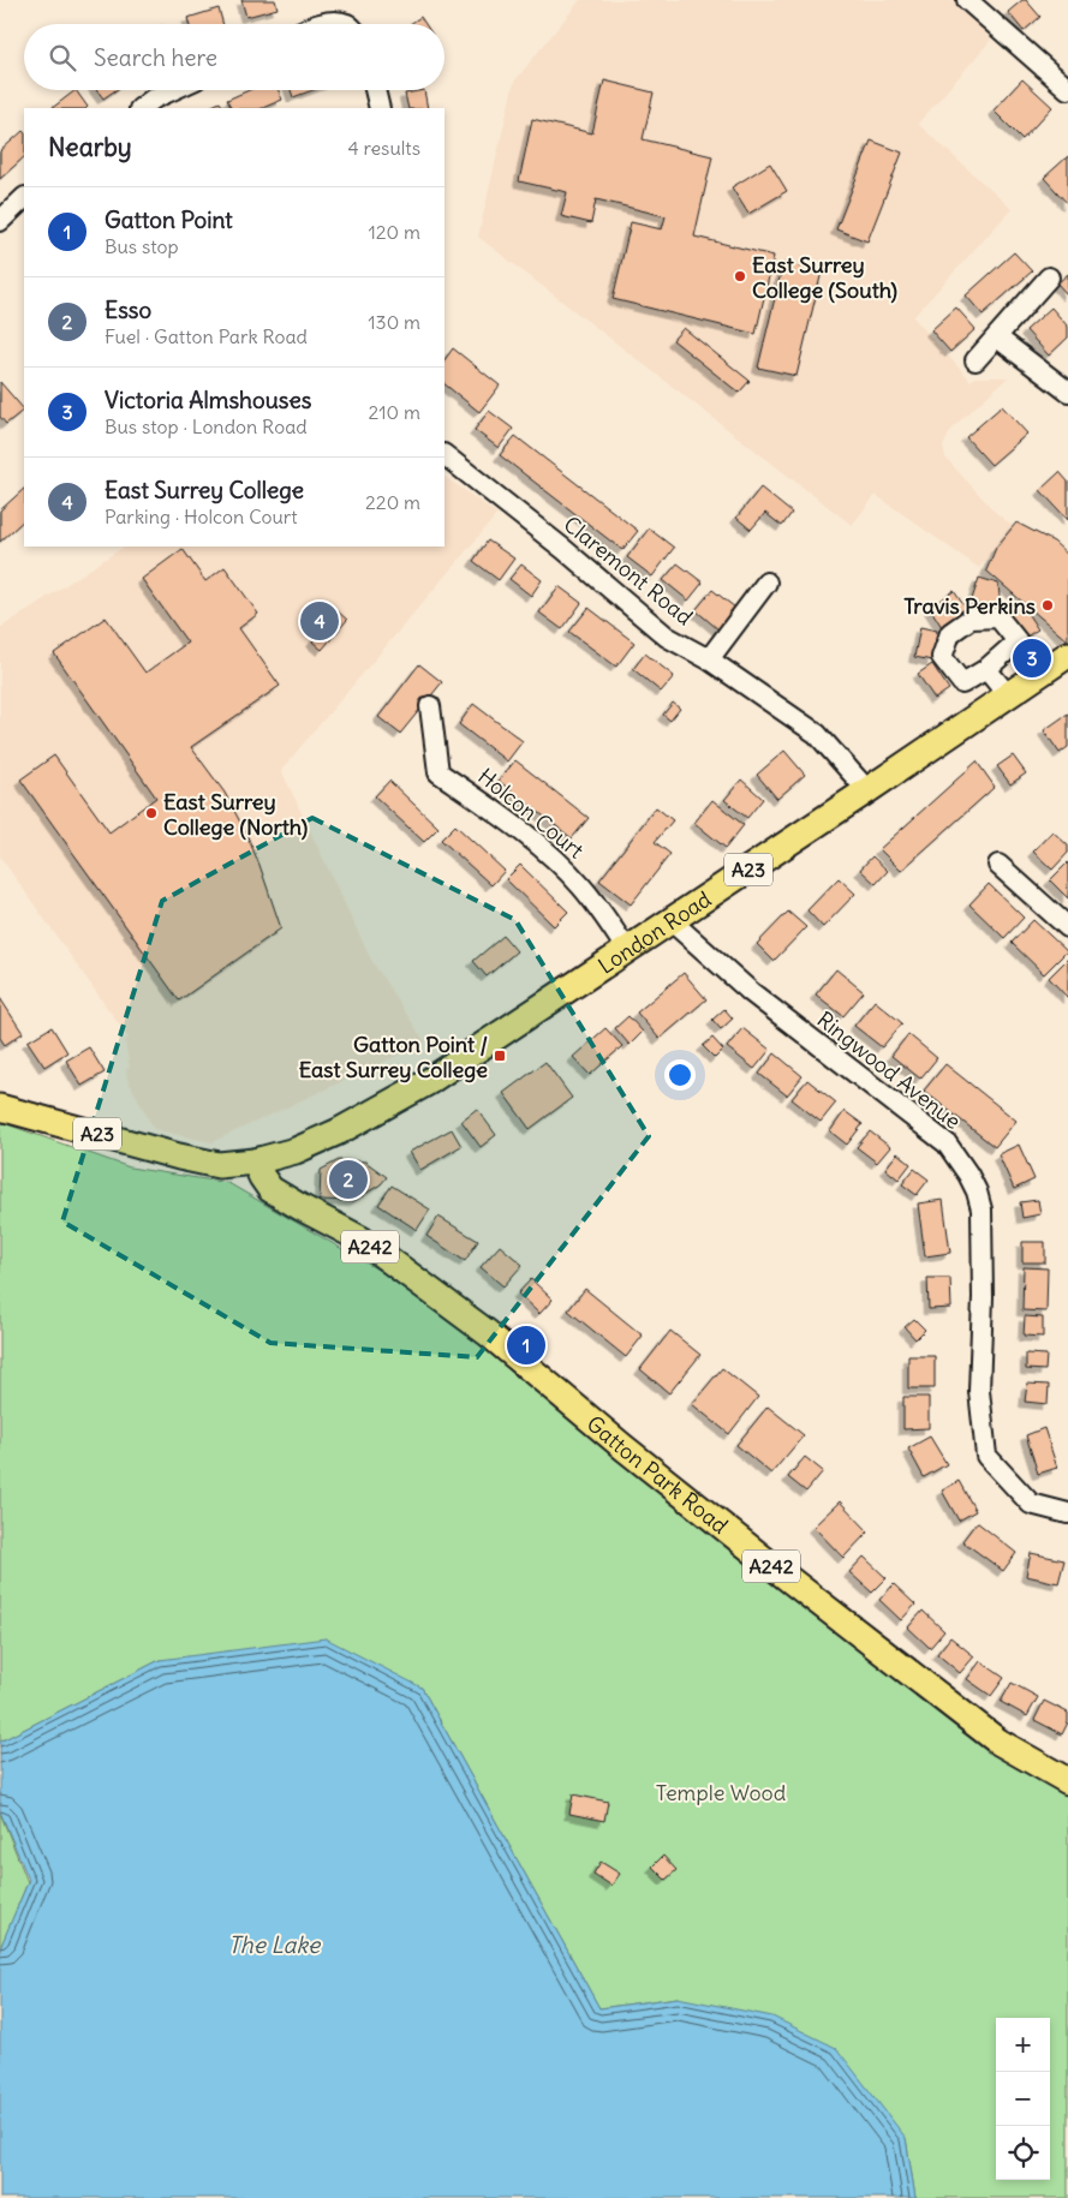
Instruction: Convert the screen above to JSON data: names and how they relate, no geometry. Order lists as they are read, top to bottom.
{
  "streets": {
    "main road": [
      "A23",
      "London Road",
      "A242",
      "Gatton Park Road"
    ],
    "street": ["Claremont Road", "Holcon Court", "Ringwood Avenue"]
  },
  "crossings": [
    ["Claremont Road", "London Road"],
    ["Holcon Court", "London Road"],
    ["A23", "London Road"],
    ["A23", "Gatton Park Road"],
    ["London Road", "Ringwood Avenue"],
    ["London Road", "Gatton Park Road"]
  ],
  "water": ["The Lake"],
  "parks": ["Temple Wood"],
  "places": {
    "other": ["East Surrey College (South)", "Travis Perkins", "East Surrey College (North)"],
    "transit": ["Gatton Point / East Surrey College"]
  },
  "page": {
    "search": "Search here",
    "heading": ["Nearby", "4 results"],
    "list": [
      {
        "mark": "1",
        "name": "Gatton Point",
        "note": "Bus stop",
        "value": "120 m"
      },
      {
        "mark": "2",
        "name": "Esso",
        "note": "Fuel · Gatton Park Road",
        "value": "130 m"
      },
      {
        "mark": "3",
        "name": "Victoria Almshouses",
        "note": "Bus stop · London Road",
        "value": "210 m"
      },
      {
        "mark": "4",
        "name": "East Surrey College",
        "note": "Parking · Holcon Court",
        "value": "220 m"
      }
    ],
    "pins": [
      "4",
      "3",
      "2",
      "1"
    ],
    "map_buttons": ["+", "−"]
  }
}
